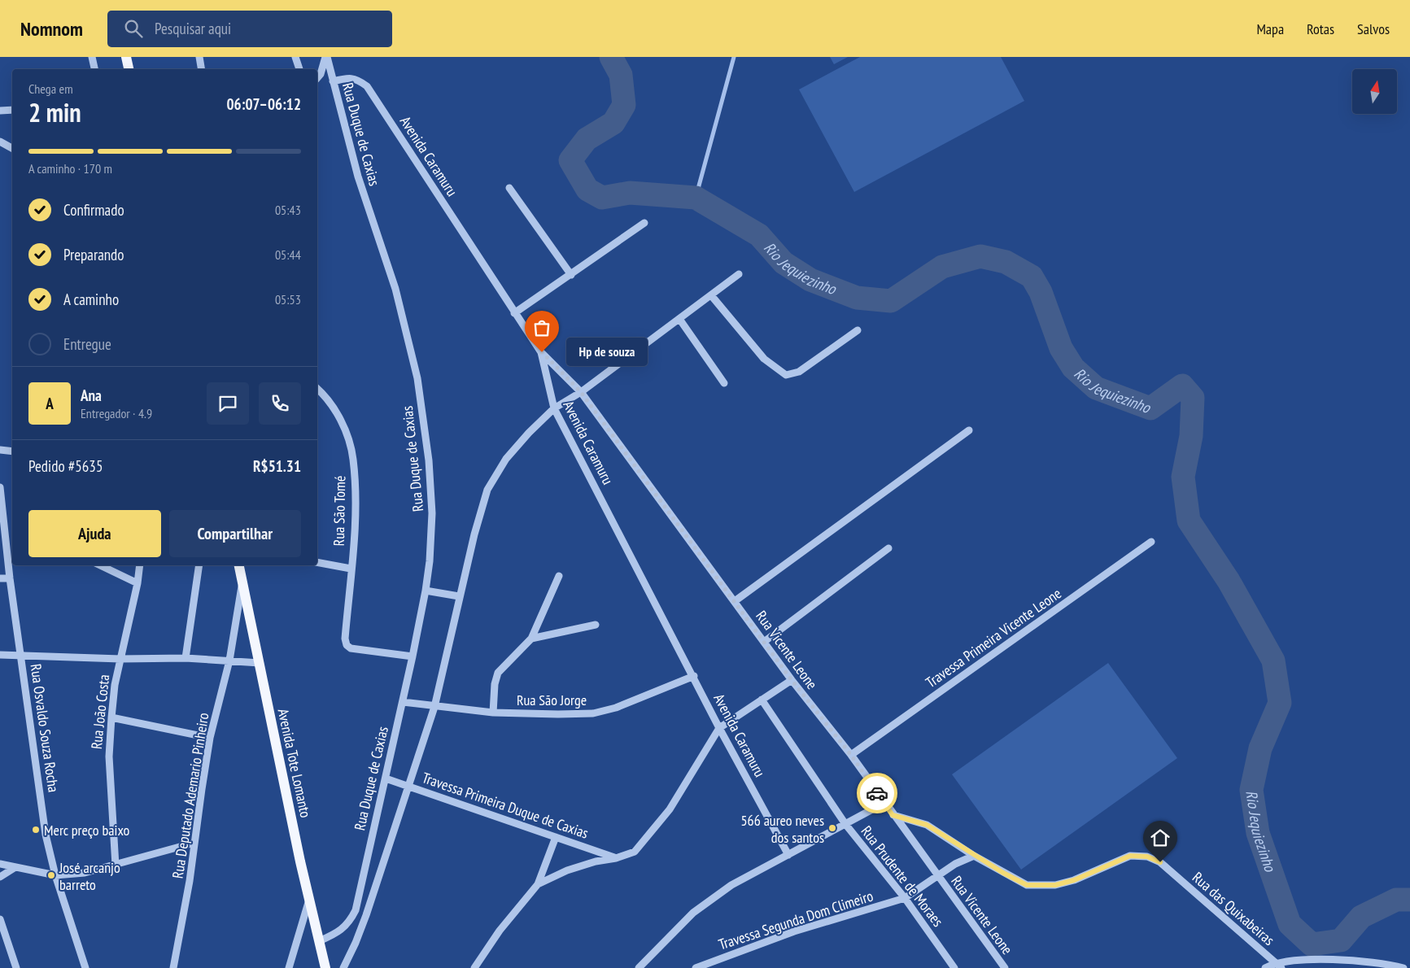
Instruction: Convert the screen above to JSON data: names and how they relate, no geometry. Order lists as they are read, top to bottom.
{
  "streets": {
    "main road": ["Avenida Tote Lomanto"],
    "street": [
      "Rua Duque de Caxias",
      "Avenida Caramuru",
      "Rua São Tomé",
      "Travessa Primeira Vicente Leone",
      "Rua Vicente Leone",
      "Rua São Jorge",
      "Rua João Costa",
      "Rua Osvaldo Souza Rocha",
      "Rua Deputado Ademario Pinheiro",
      "Travessa Primeira Duque de Caxias",
      "Rua Prudente de Moraes",
      "Rua das Quixabeiras",
      "Travessa Segunda Dom Climeiro"
    ]
  },
  "crossings": [
    ["Rua Duque de Caxias", "Avenida Caramuru"],
    ["Rua Duque de Caxias", "Rua São Tomé"],
    ["Rua Duque de Caxias", "Rua São Jorge"],
    ["Rua Duque de Caxias", "Avenida Tote Lomanto"],
    ["Rua Duque de Caxias", "Travessa Primeira Duque de Caxias"],
    ["Avenida Caramuru", "Rua Vicente Leone"],
    ["Avenida Caramuru", "Rua São Jorge"],
    ["Travessa Primeira Vicente Leone", "Rua Vicente Leone"],
    ["Rua Vicente Leone", "Rua das Quixabeiras"],
    ["Avenida Tote Lomanto", "Rua Deputado Ademario Pinheiro"],
    ["Rua Prudente de Moraes", "Travessa Segunda Dom Climeiro"]
  ],
  "water": ["Rio Jequiezinho"],
  "places": [
    "Hp de souza",
    "566 aureo neves dos santos",
    "Merc preço baixo",
    "José arcanjo barreto"
  ],
  "north": "top",
  "page": {
    "header": "Nomnom",
    "search": "Pesquisar aqui",
    "nav": ["Mapa", "Rotas", "Salvos"],
    "heading": ["2 min", "Chega em", "06:07–06:12"],
    "panel": [
      "Ana",
      "Entregador · 4.9",
      "Pedido #5635",
      "R$51.31"
    ],
    "bar": "A caminho · 170 m",
    "list": [
      ["Confirmado", "05:43"],
      ["Preparando", "05:44"],
      ["A caminho", "05:53"],
      "Entregue"
    ],
    "bubble": "Hp de souza",
    "round": "A",
    "buttons": ["Ajuda", "Compartilhar"]
  }
}
